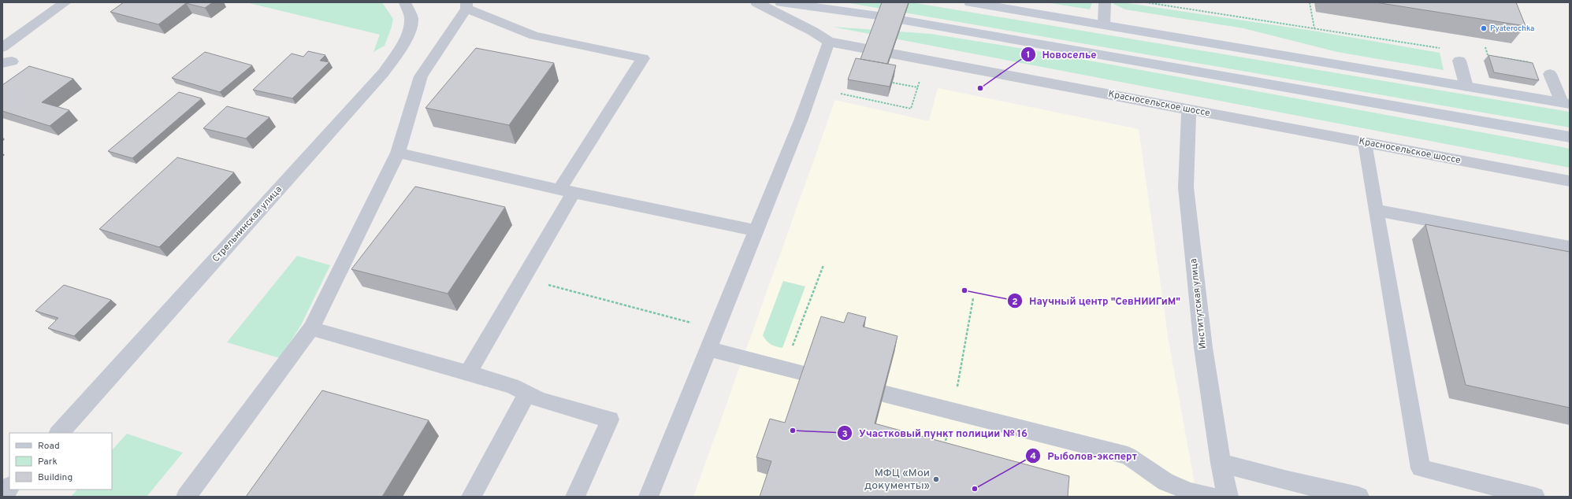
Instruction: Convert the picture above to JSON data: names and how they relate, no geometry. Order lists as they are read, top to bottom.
{
  "streets": {
    "street": ["Красносельское шоссе", "Стрельнинская улица", "Институтская улица"]
  },
  "crossings": [
    ["Красносельское шоссе", "Институтская улица"]
  ],
  "places": [
    "Pyaterochka",
    "Новоселье",
    "Научный центр \"СевНИИГиМ\"",
    "Участковый пункт полиции № 16",
    "МФЦ «Мои документы»",
    "Рыболов-эксперт"
  ],
  "legend": ["Road", "Park", "Building"]
}
